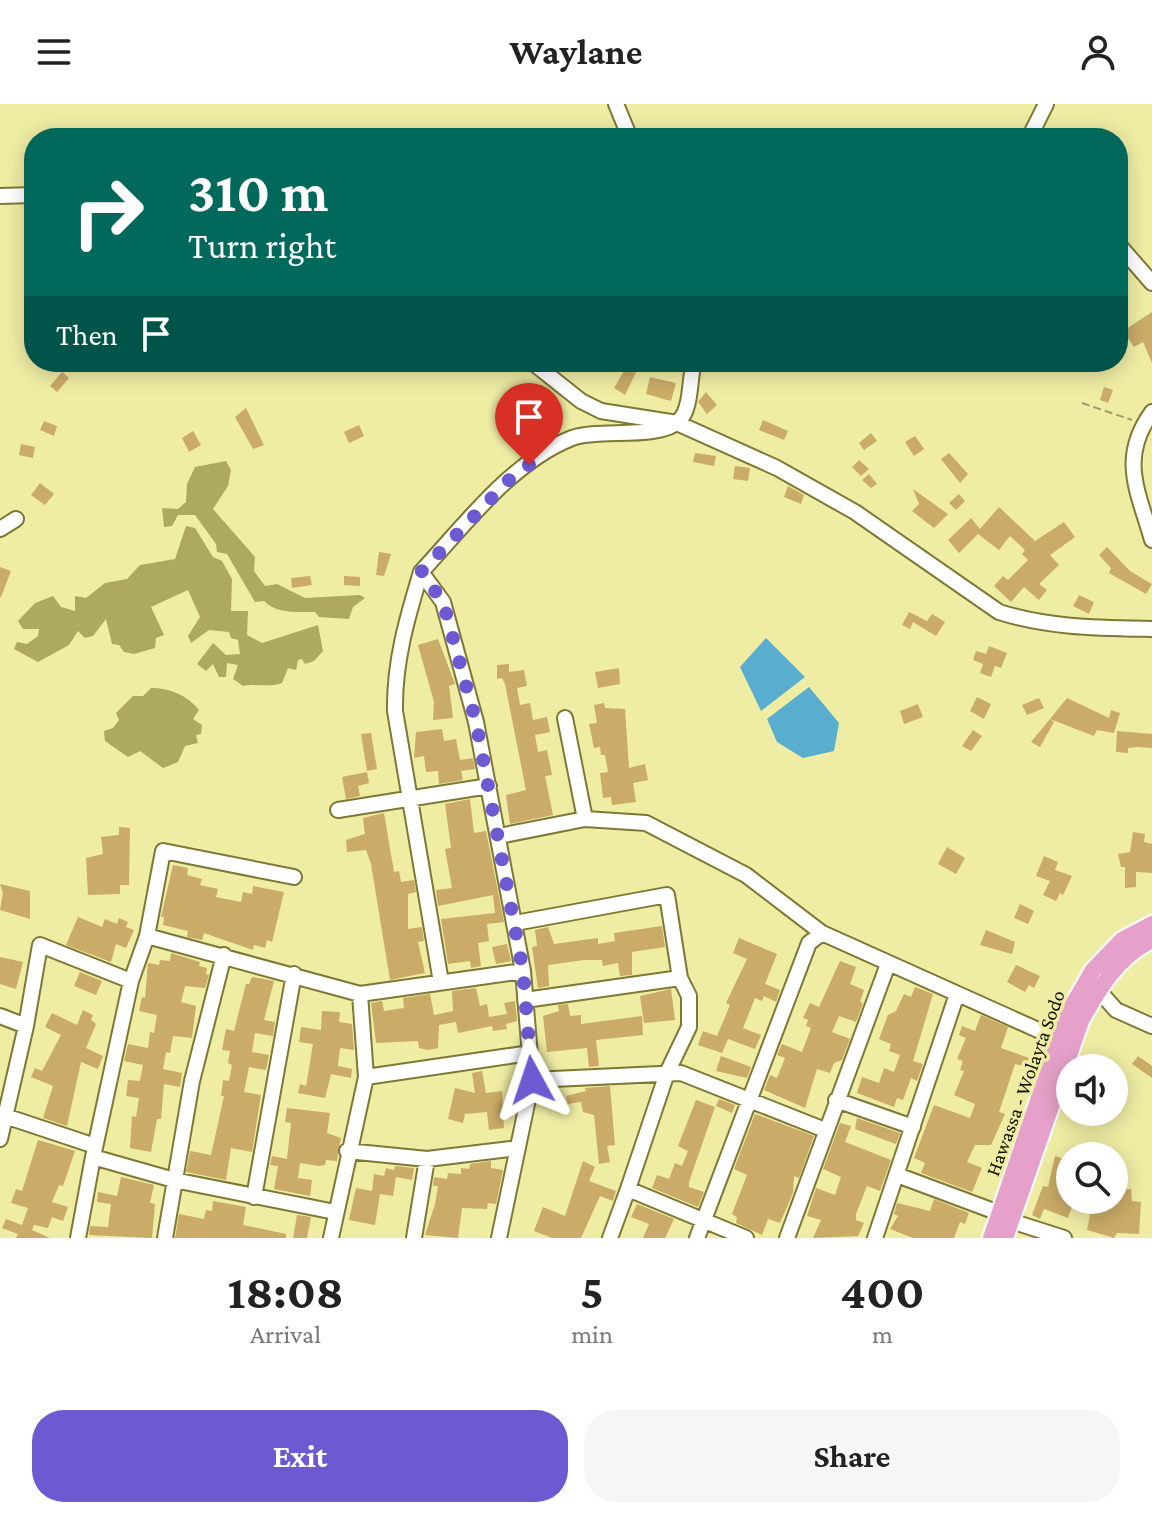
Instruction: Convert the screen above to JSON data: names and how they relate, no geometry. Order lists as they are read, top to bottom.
{
  "streets": {
    "main road": ["Hawassa - Wolayta Sodo"]
  },
  "page": {
    "header": "Waylane",
    "turn": ["310 m", "Turn right"],
    "then": "Then",
    "eta": [
      "18:08",
      "Arrival",
      "5",
      "min",
      "400",
      "m"
    ],
    "buttons": ["Exit", "Share"]
  }
}
